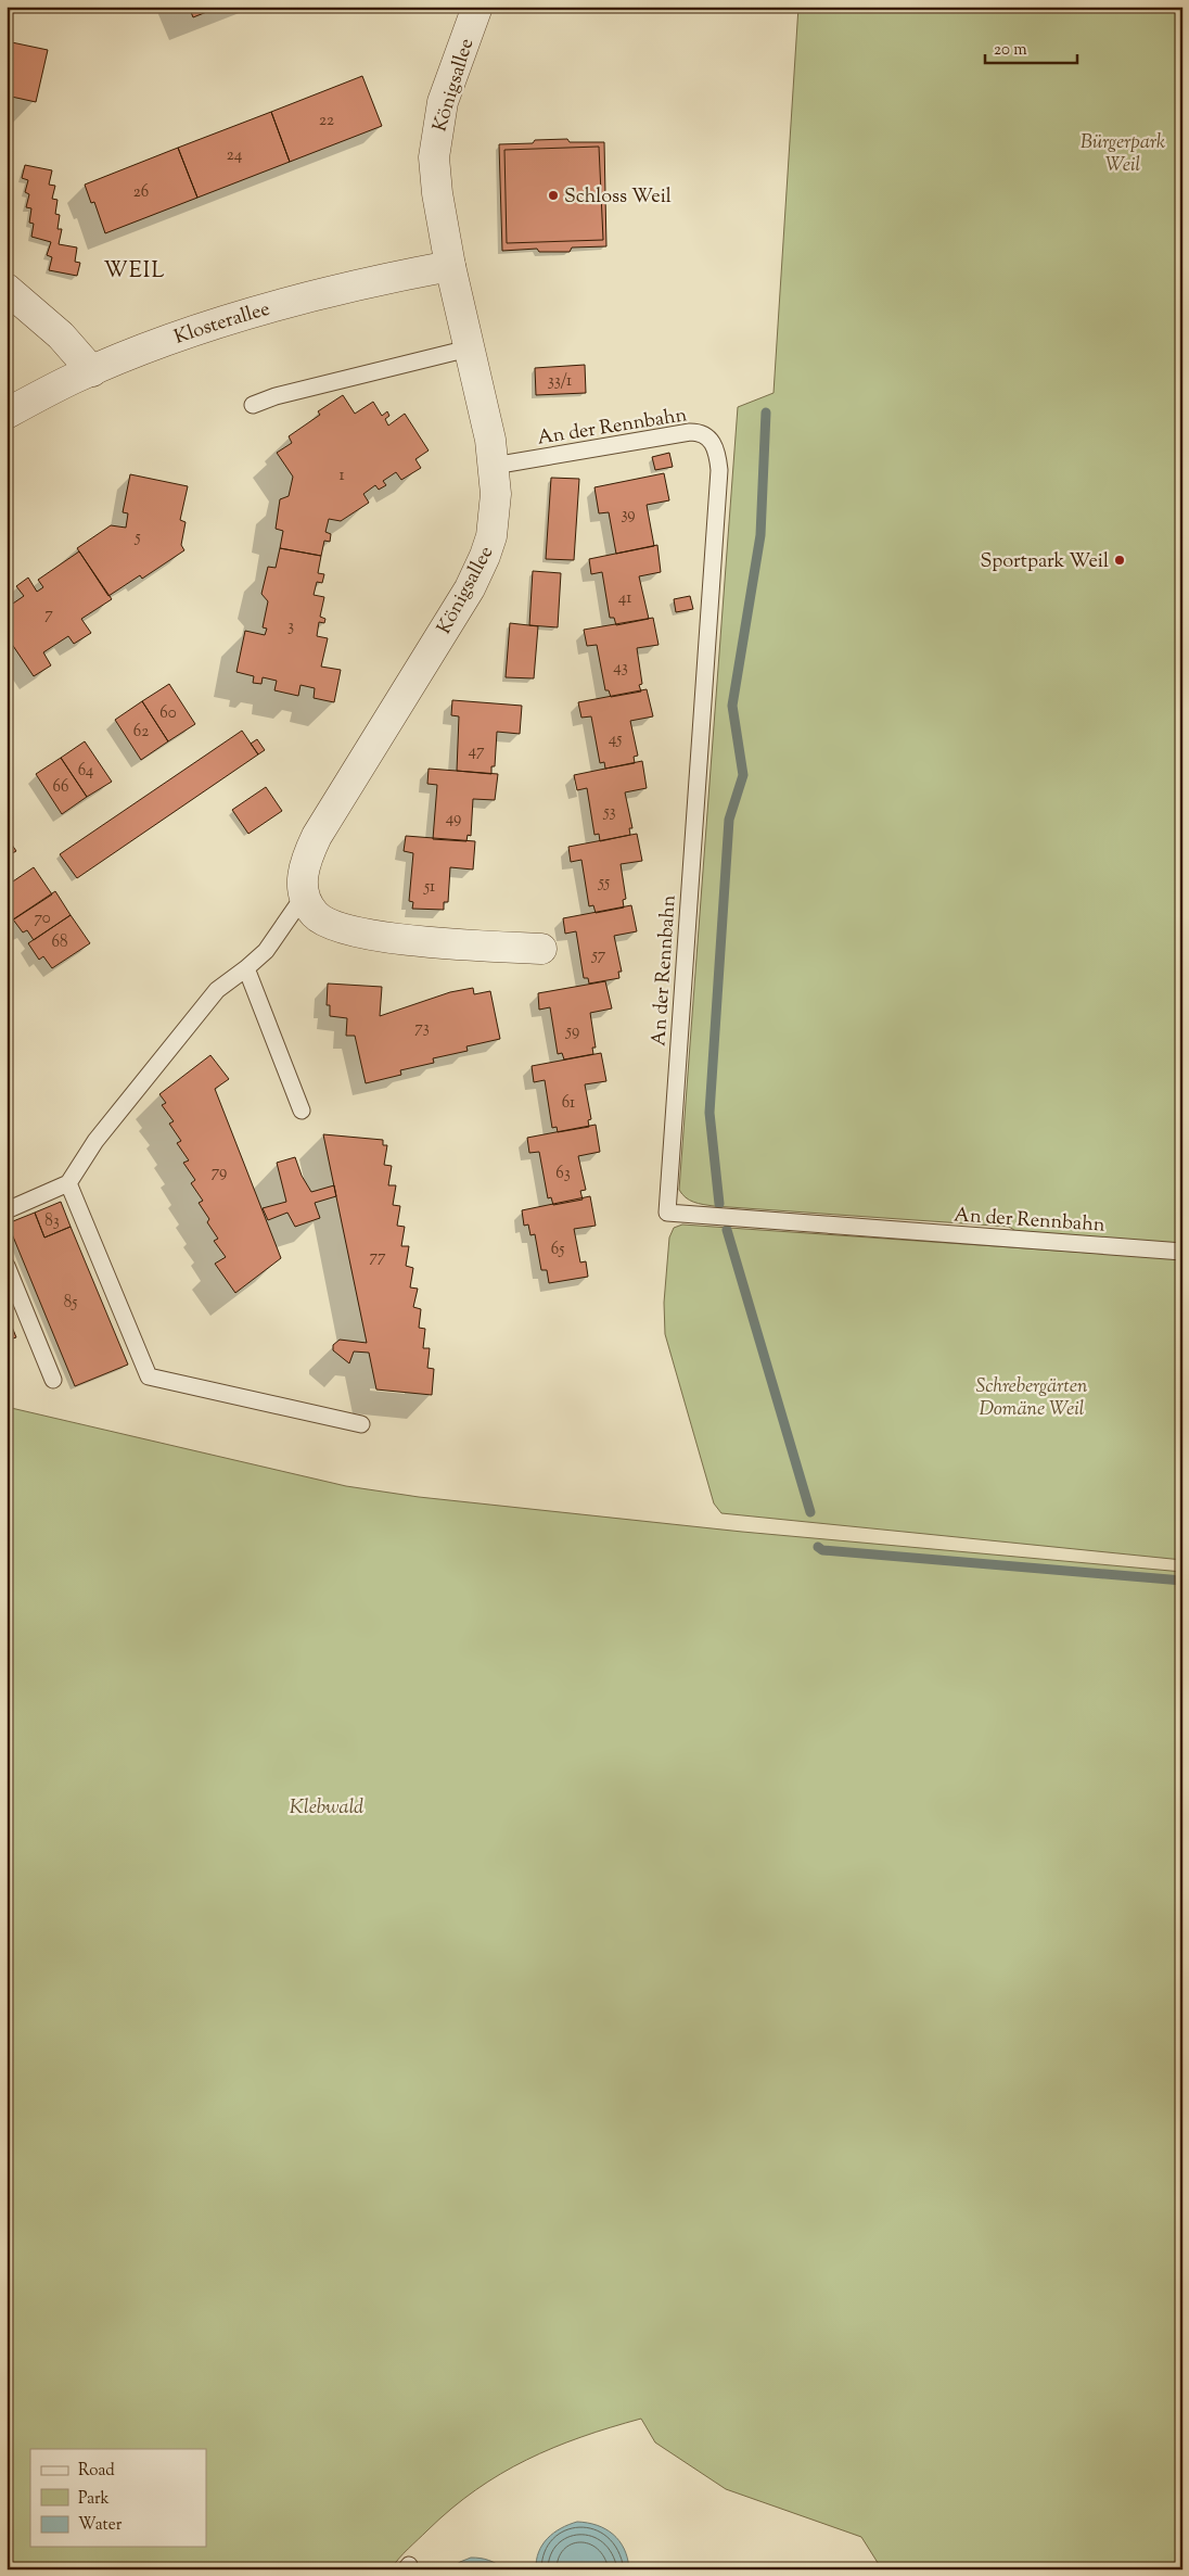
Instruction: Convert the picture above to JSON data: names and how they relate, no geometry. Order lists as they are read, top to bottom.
{
  "streets": {
    "street": ["Königsallee", "Klosterallee"],
    "lane": ["An der Rennbahn"]
  },
  "crossings": [
    ["Königsallee", "Klosterallee"],
    ["Königsallee", "An der Rennbahn"]
  ],
  "districts": ["WEIL"],
  "parks": ["Bürgerpark Weil", "Schrebergärten Domäne Weil", "Klebwald"],
  "places": ["Schloss Weil", "Sportpark Weil"],
  "house_numbers": [
    "22",
    "24",
    "26",
    "33/1",
    "1",
    "39",
    "5",
    "41",
    "7",
    "3",
    "43",
    "60",
    "62",
    "45",
    "47",
    "64",
    "66",
    "53",
    "49",
    "55",
    "51",
    "70",
    "68",
    "57",
    "73",
    "59",
    "61",
    "79",
    "63",
    "83",
    "65",
    "77",
    "85"
  ],
  "legend": ["Road", "Park", "Water"],
  "scale_bar": "20 m"
}
